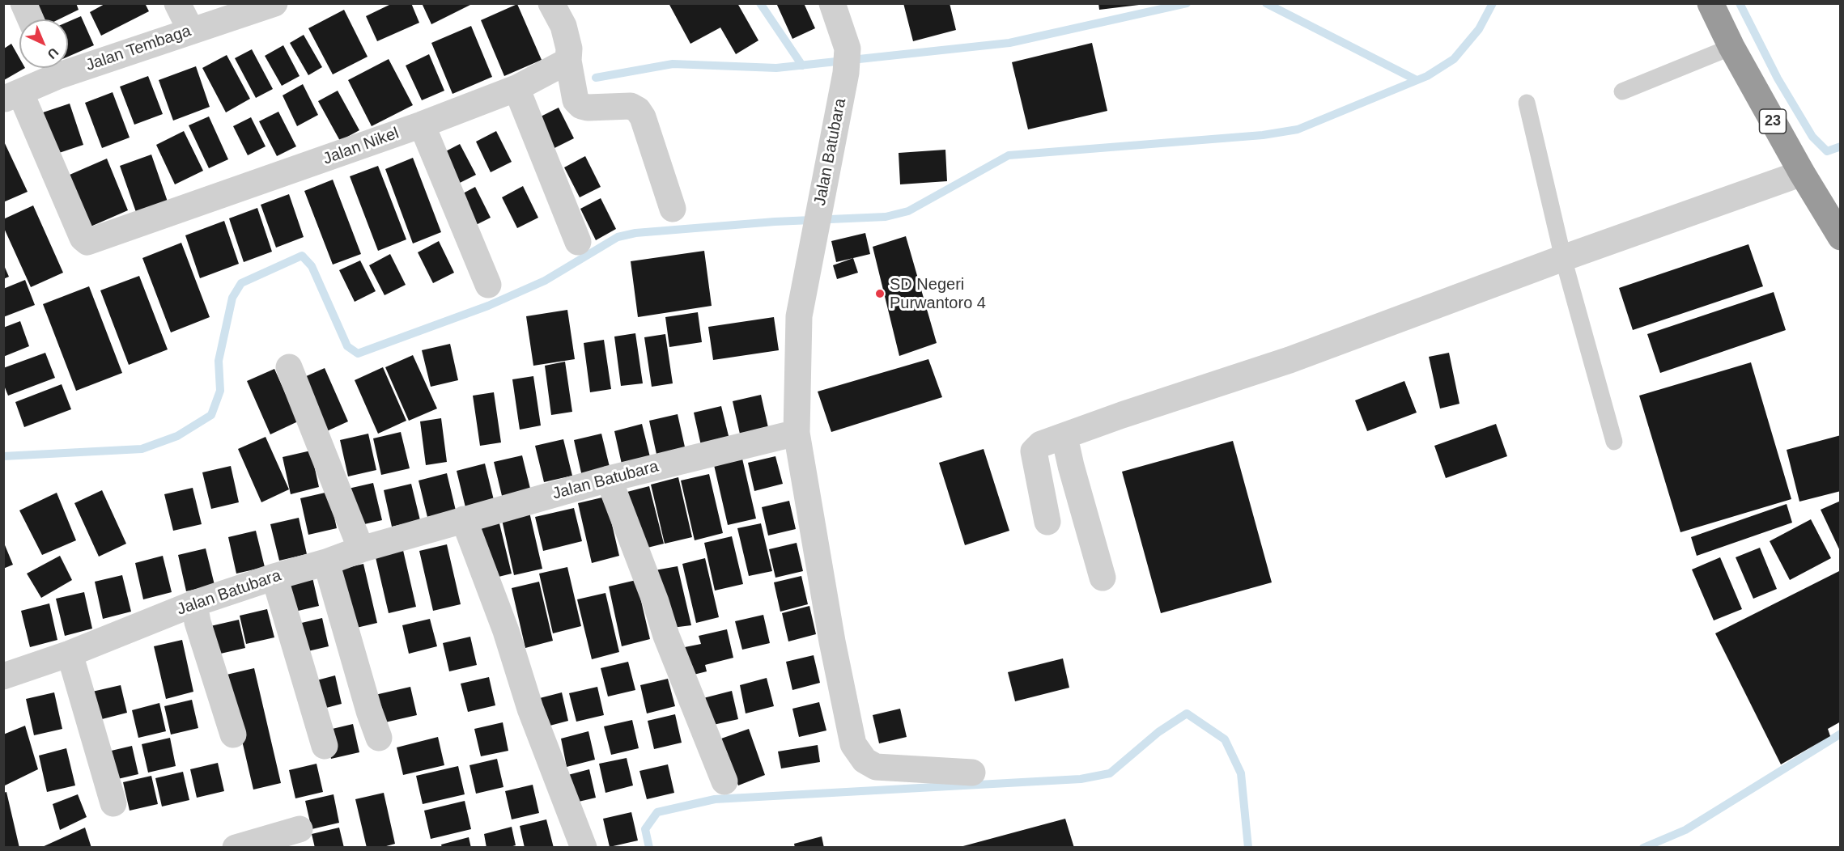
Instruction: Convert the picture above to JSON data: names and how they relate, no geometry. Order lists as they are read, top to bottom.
{
  "streets": {
    "highway": ["23"],
    "street": ["Jalan Tembaga", "Jalan Nikel", "Jalan Batubara"]
  },
  "crossings": [
    ["Jalan Tembaga", "Jalan Nikel"]
  ],
  "places": ["SD Negeri Purwantoro 4"],
  "north": "bottom right"
}
